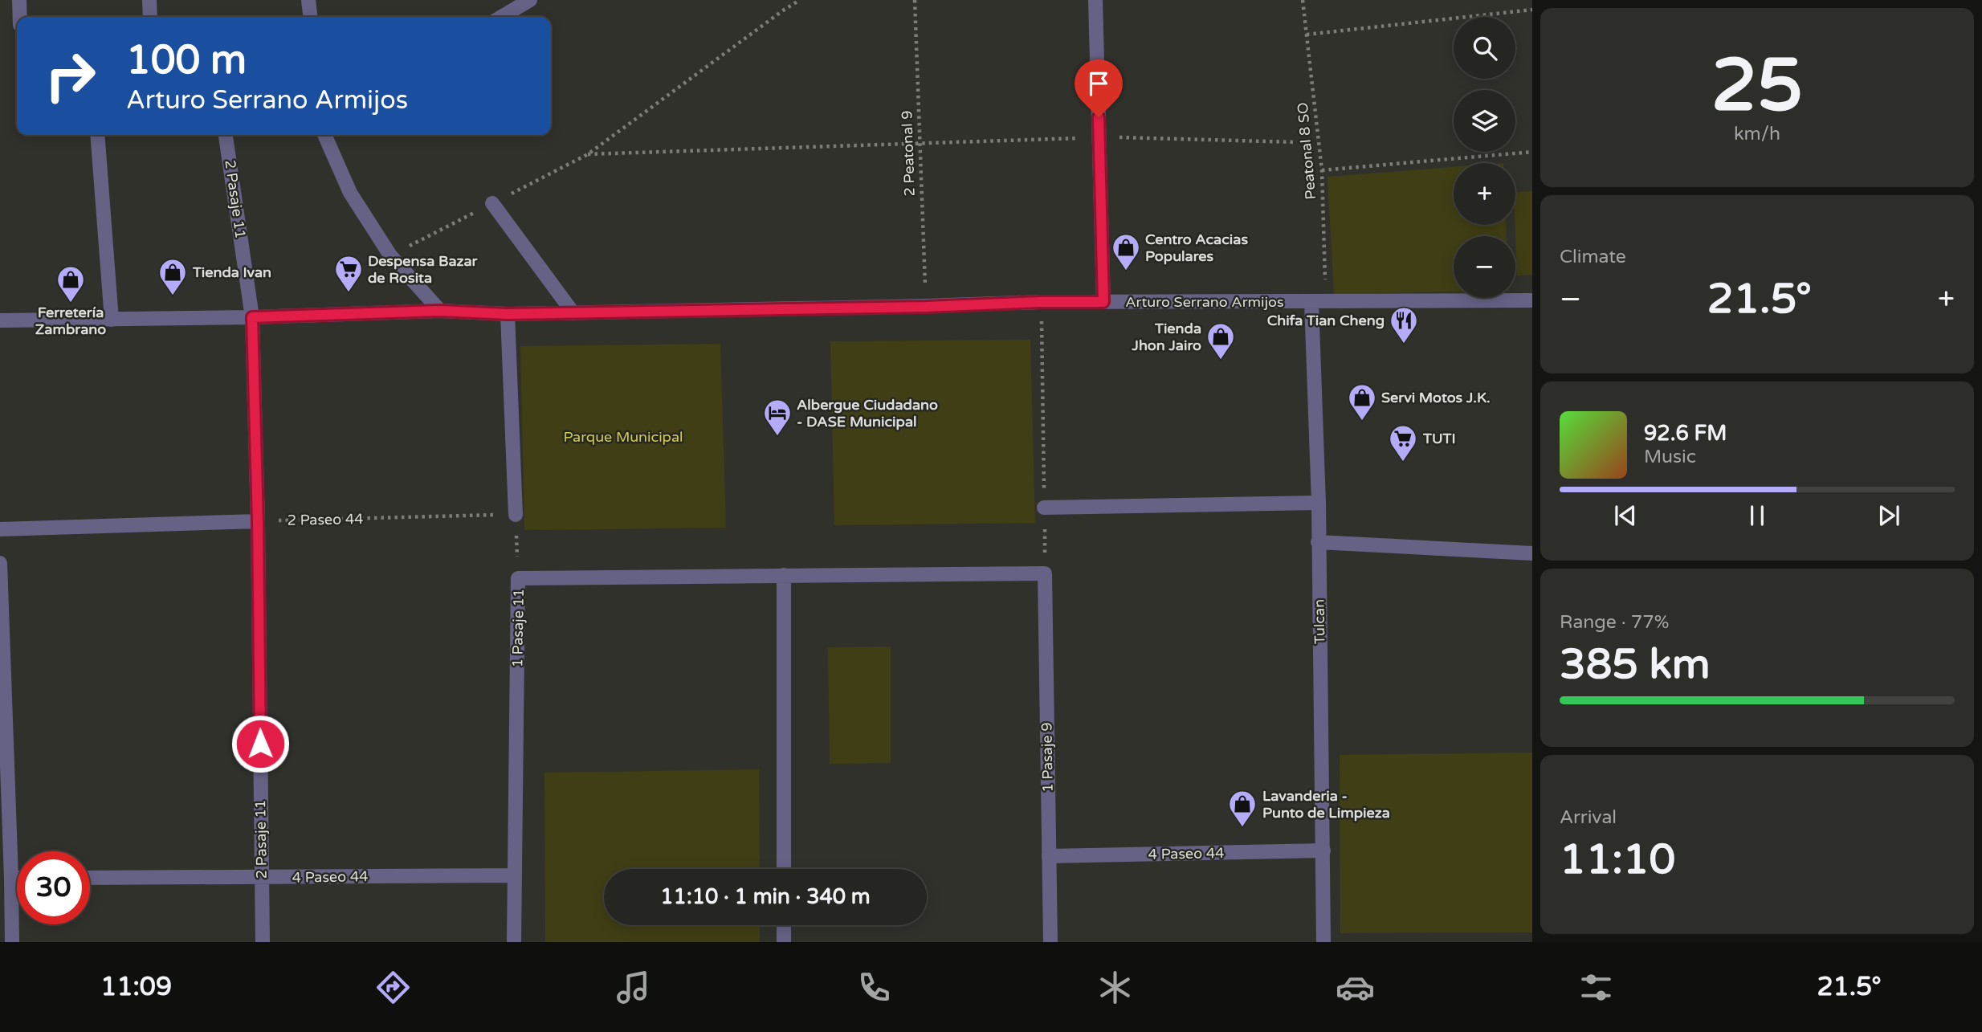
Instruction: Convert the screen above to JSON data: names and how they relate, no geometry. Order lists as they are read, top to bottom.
{
  "streets": {
    "street": [
      "2 Pasaje 11",
      "Arturo Serrano Armijos",
      "Tulcan",
      "1 Pasaje 11",
      "1 Pasaje 9",
      "4 Paseo 44"
    ],
    "path": ["Peatonal 8 SO", "2 Peatonal 9", "2 Paseo 44"]
  },
  "crossings": [
    ["Peatonal 8 SO", "Arturo Serrano Armijos"],
    ["Peatonal 8 SO", "Tulcan"],
    ["2 Peatonal 9", "Arturo Serrano Armijos"],
    ["2 Pasaje 11", "Arturo Serrano Armijos"],
    ["2 Pasaje 11", "2 Paseo 44"],
    ["2 Pasaje 11", "4 Paseo 44"],
    ["Arturo Serrano Armijos", "Tulcan"],
    ["2 Paseo 44", "1 Pasaje 11"],
    ["Tulcan", "4 Paseo 44"],
    ["1 Pasaje 11", "4 Paseo 44"],
    ["1 Pasaje 9", "4 Paseo 44"]
  ],
  "parks": ["Parque Municipal"],
  "places": {
    "shop": [
      "Centro Acacias Populares",
      "Tienda Ivan",
      "Ferretería Zambrano",
      "Tienda Jhon Jairo",
      "Servi Motos J.K.",
      "Lavanderia - Punto de Limpieza"
    ],
    "supermarket": ["Despensa Bazar de Rosita", "TUTI"],
    "restaurant": ["Chifa Tian Cheng"],
    "hotel": ["Albergue Ciudadano - DASE Municipal"]
  },
  "page": {
    "tile": [
      ["25", "km/h"],
      "Climate",
      ["Range · 77%", "385 km"],
      ["Arrival", "11:10"]
    ],
    "map_buttons": ["+", "−"],
    "turn": ["100 m", "Arturo Serrano Armijos"],
    "heat": ["−", "21.5°", "+"],
    "song": ["92.6 FM", "Music"],
    "limit": "30",
    "trip": "11:10 · 1 min · 340 m",
    "tabs": ["11:09", "21.5°"]
  }
}
